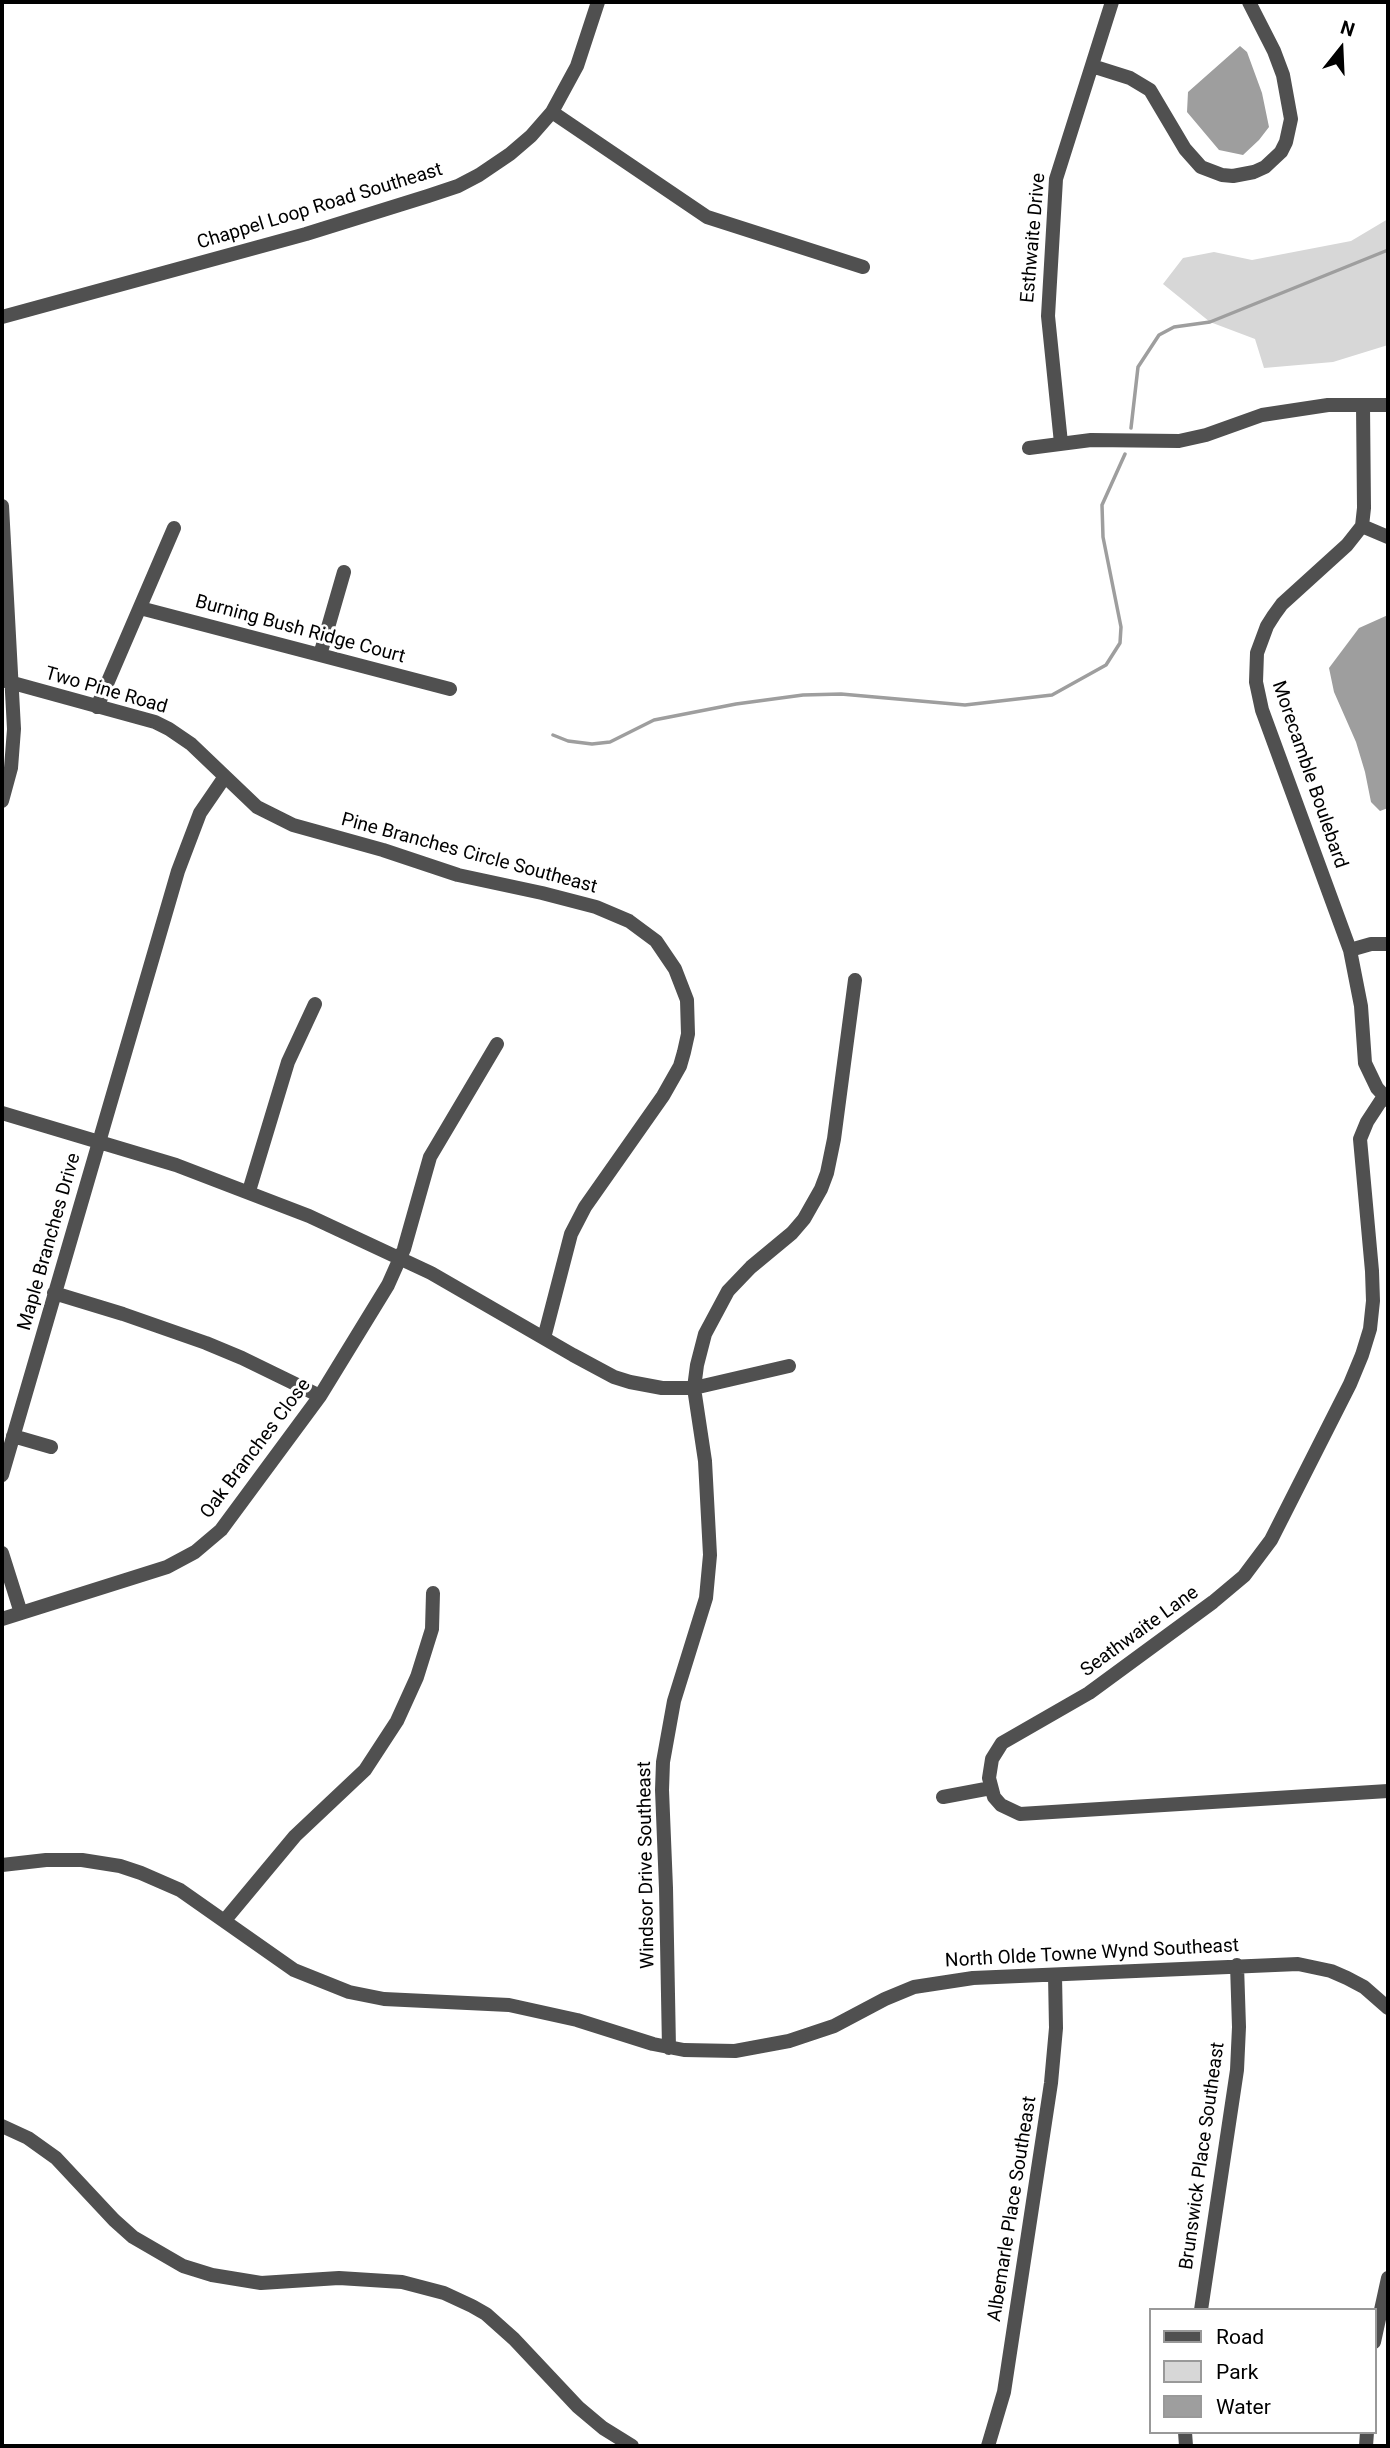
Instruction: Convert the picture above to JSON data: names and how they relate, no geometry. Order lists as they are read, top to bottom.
{
  "streets": {
    "street": [
      "Chappel Loop Road Southeast",
      "Esthwaite Drive",
      "Burning Bush Ridge Court",
      "Two Pine Road",
      "Morecamble Boulebard",
      "Pine Branches Circle Southeast",
      "Maple Branches Drive",
      "Oak Branches Close",
      "Seathwaite Lane",
      "Windsor Drive Southeast",
      "North Olde Towne Wynd Southeast",
      "Brunswick Place Southeast",
      "Albemarle Place Southeast"
    ]
  },
  "crossings": [
    ["Two Pine Road", "Pine Branches Circle Southeast"],
    ["Morecamble Boulebard", "Seathwaite Lane"],
    ["Windsor Drive Southeast", "North Olde Towne Wynd Southeast"],
    ["North Olde Towne Wynd Southeast", "Brunswick Place Southeast"],
    ["North Olde Towne Wynd Southeast", "Albemarle Place Southeast"]
  ],
  "legend": ["Road", "Park", "Water"],
  "north": "top"
}
